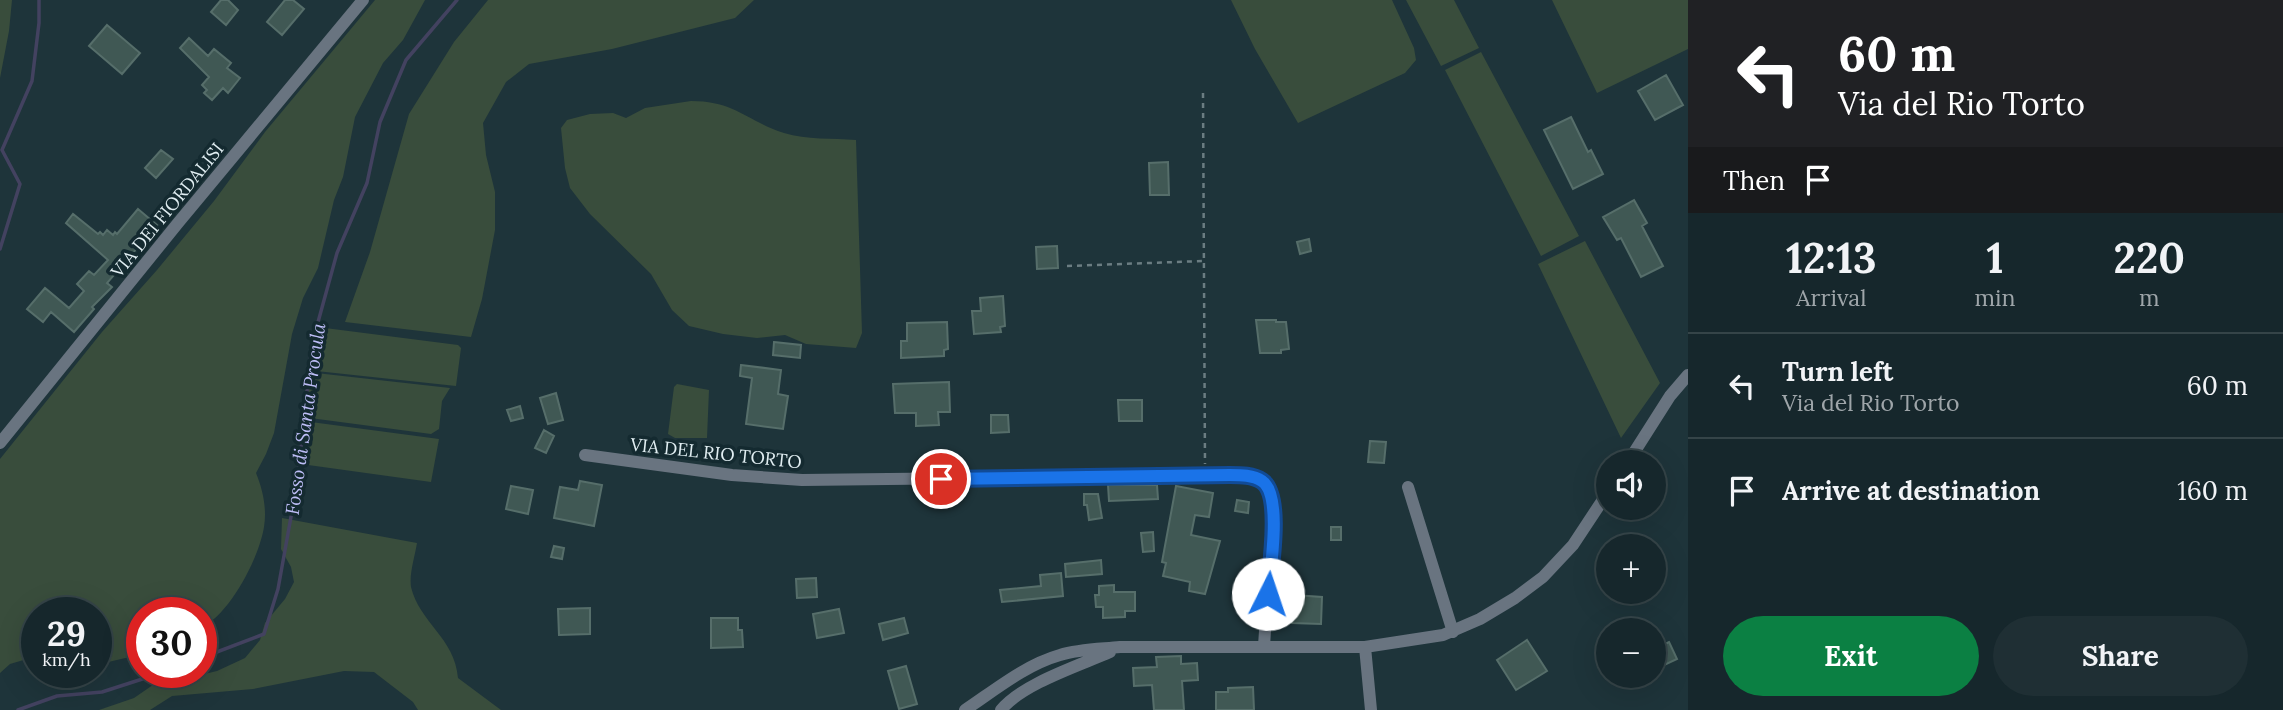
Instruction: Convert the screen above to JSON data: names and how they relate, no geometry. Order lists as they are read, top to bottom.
{
  "streets": {
    "street": ["VIA DEI FIORDALISI", "VIA DEL RIO TORTO"]
  },
  "water": ["Fosso di Santa Procula"],
  "page": {
    "turn": ["60 m", "Via del Rio Torto"],
    "then": "Then",
    "eta": [
      "12:13",
      "Arrival",
      "1",
      "min",
      "220",
      "m"
    ],
    "list": [
      {
        "name": "Turn left",
        "note": "Via del Rio Torto",
        "value": "60 m"
      },
      {
        "name": "Arrive at destination",
        "value": "160 m"
      }
    ],
    "map_buttons": ["+", "−"],
    "speed": "29 km/h",
    "limit": "30",
    "buttons": ["Exit", "Share"]
  }
}
